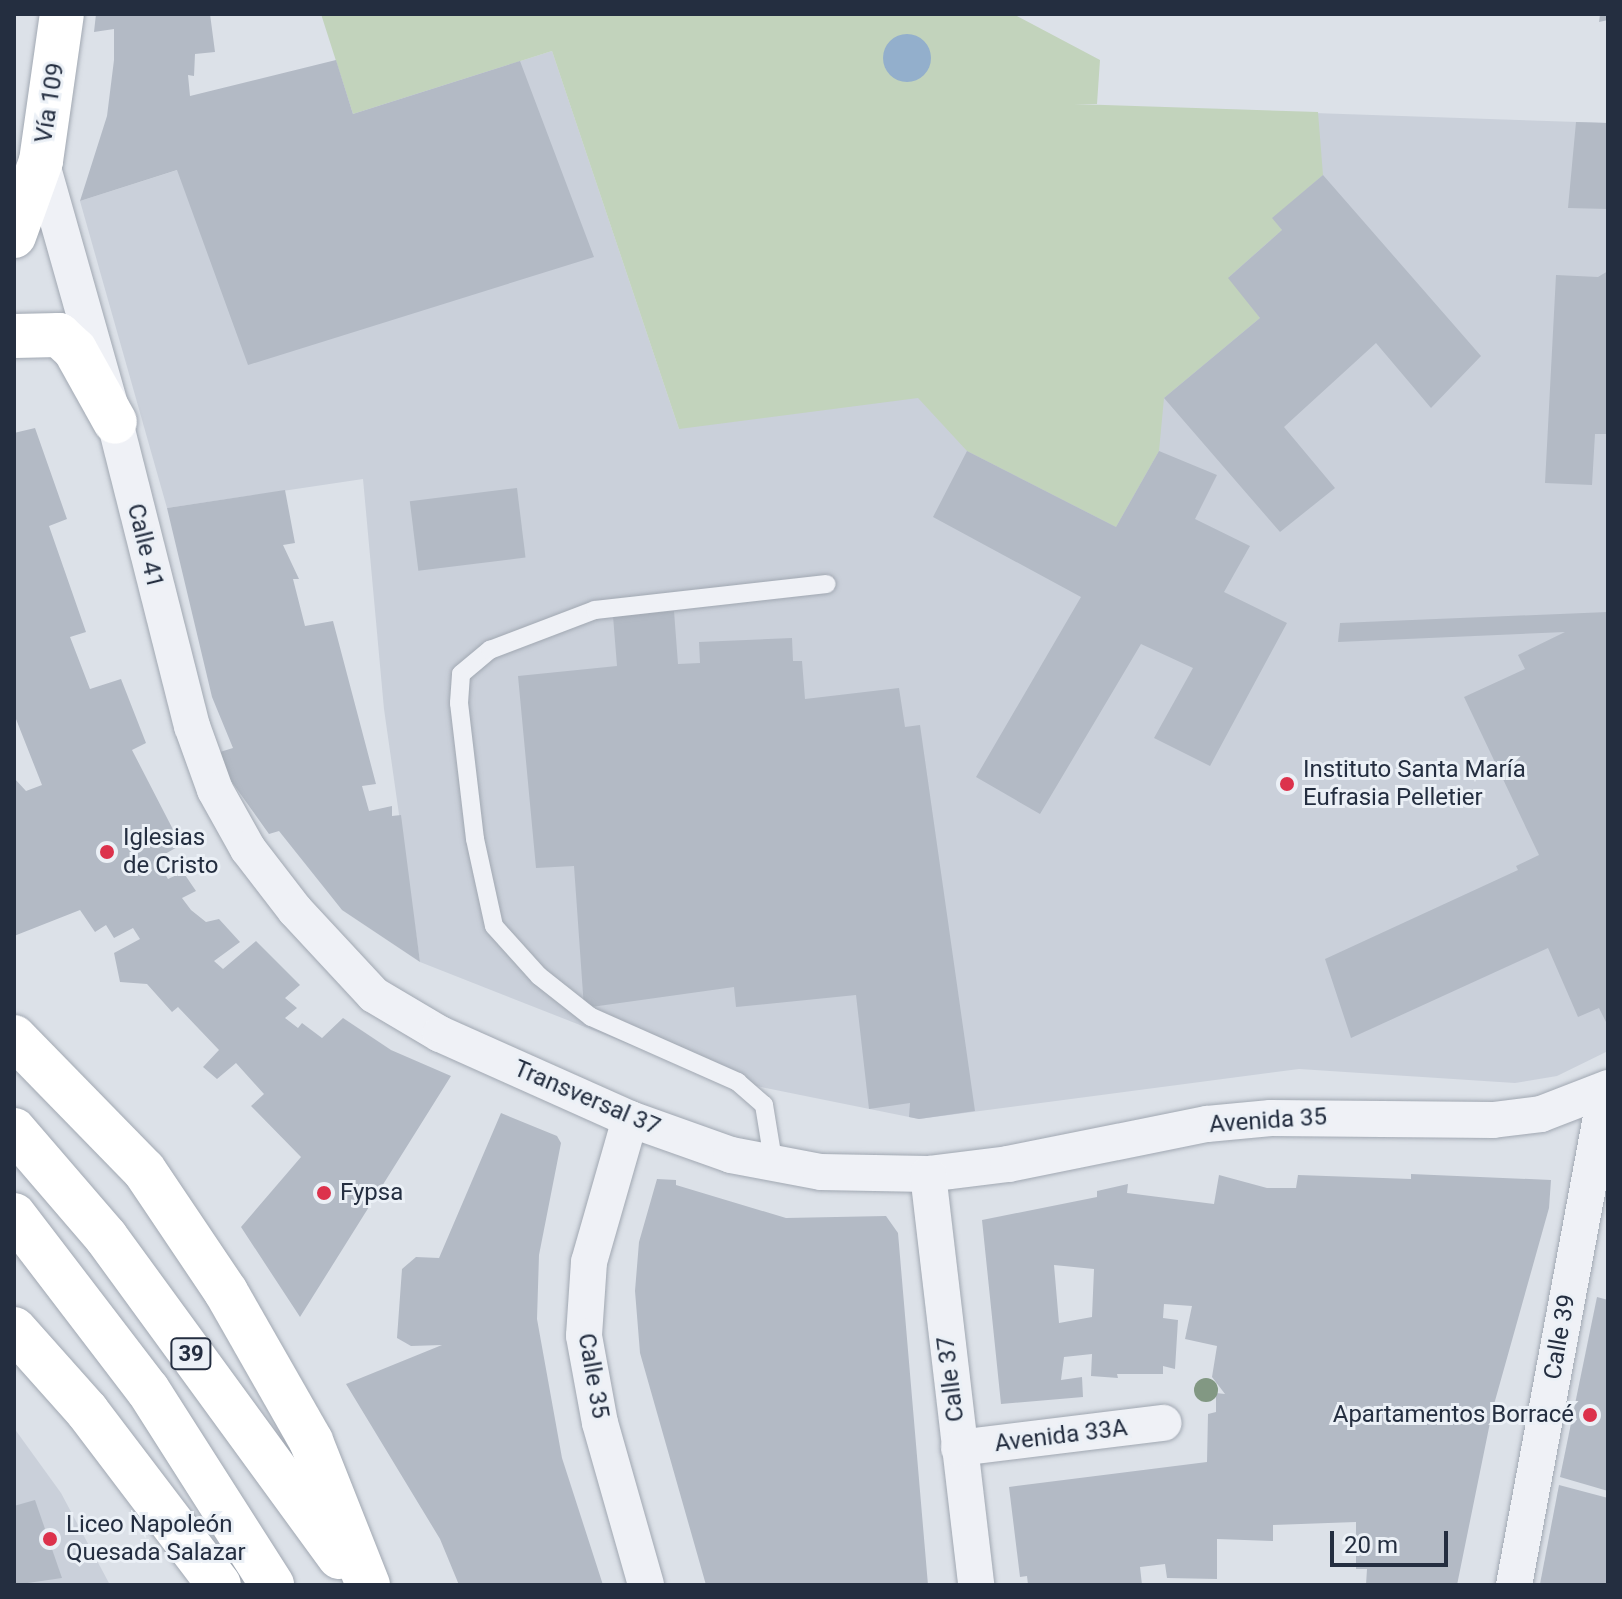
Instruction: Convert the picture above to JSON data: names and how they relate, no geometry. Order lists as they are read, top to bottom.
{
  "streets": {
    "main road": ["Vía 109", "39"],
    "street": [
      "Calle 41",
      "Transversal 37",
      "Avenida 35",
      "Calle 39",
      "Calle 35",
      "Calle 37",
      "Avenida 33A"
    ]
  },
  "crossings": [
    ["Vía 109", "Calle 41"],
    ["Calle 41", "Transversal 37"],
    ["Transversal 37", "Avenida 35"],
    ["Transversal 37", "Calle 35"],
    ["Transversal 37", "Calle 37"],
    ["Avenida 35", "Calle 39"],
    ["Avenida 35", "Calle 37"],
    ["Calle 37", "Avenida 33A"]
  ],
  "places": [
    "Instituto Santa María Eufrasia Pelletier",
    "Iglesias de Cristo",
    "Fypsa",
    "Apartamentos Borracé",
    "Liceo Napoleón Quesada Salazar"
  ],
  "scale_bar": "20 m"
}
